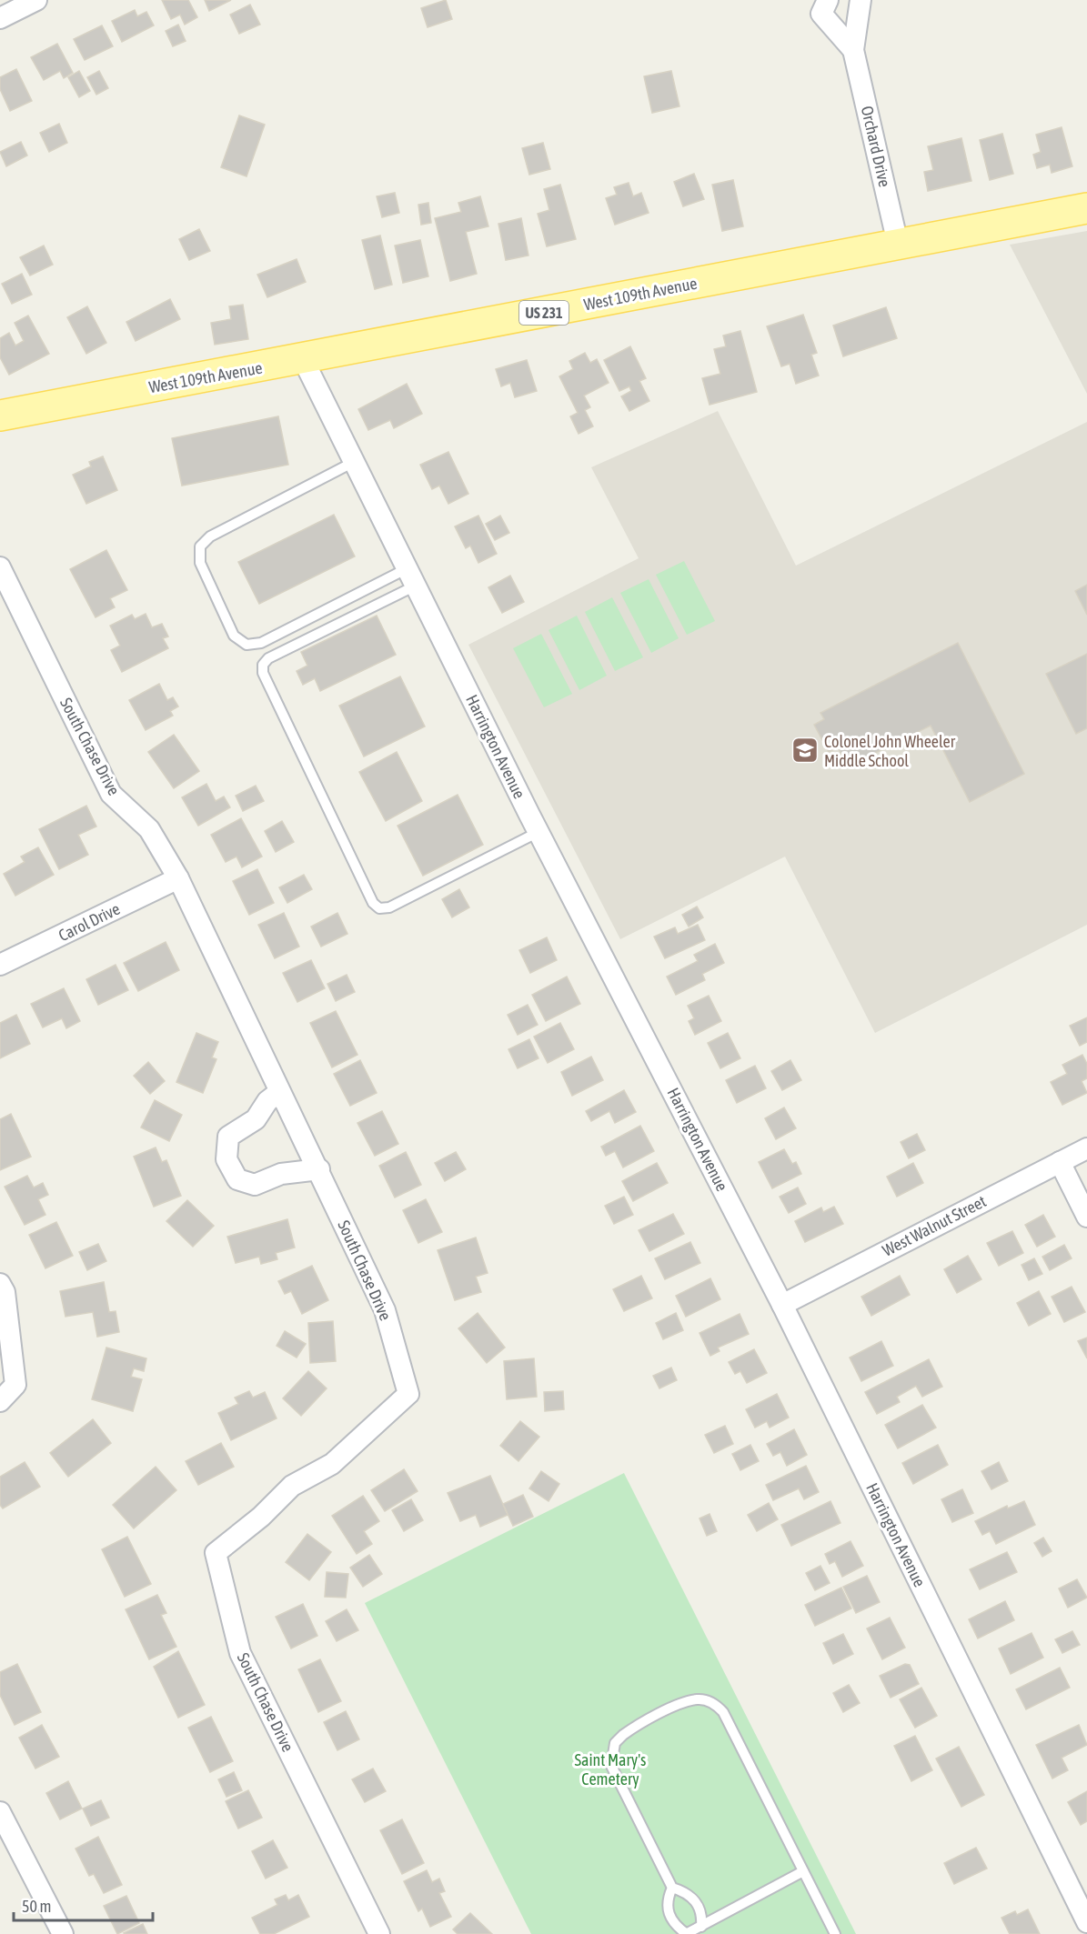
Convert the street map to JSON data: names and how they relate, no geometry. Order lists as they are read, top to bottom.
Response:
{
  "streets": {
    "main road": ["West 109th Avenue", "US 231"],
    "street": [
      "Orchard Drive",
      "South Chase Drive",
      "Harrington Avenue",
      "Carol Drive",
      "West Walnut Street"
    ]
  },
  "crossings": [
    ["Orchard Drive", "West 109th Avenue"],
    ["West 109th Avenue", "Harrington Avenue"],
    ["South Chase Drive", "Carol Drive"],
    ["Harrington Avenue", "West Walnut Street"]
  ],
  "parks": ["Saint Mary's Cemetery"],
  "places": {
    "school or university": ["Colonel John Wheeler Middle School"]
  },
  "scale_bar": "50 m"
}
